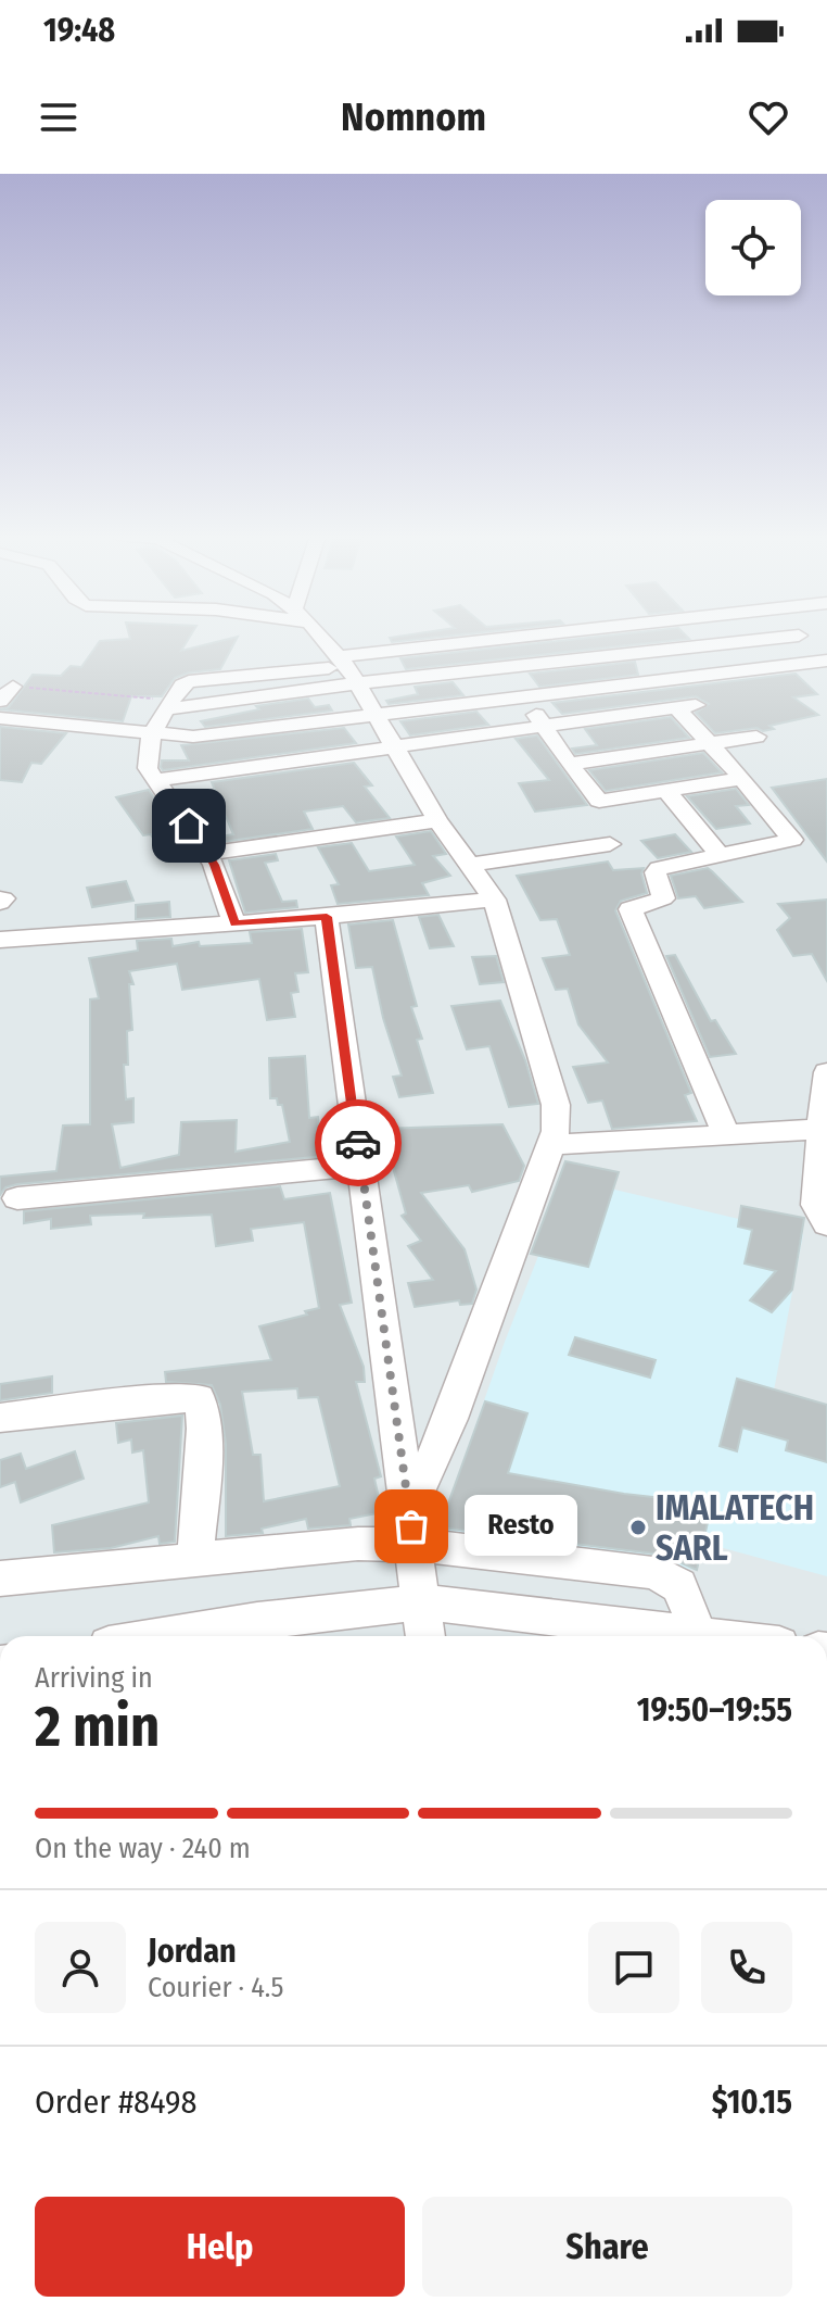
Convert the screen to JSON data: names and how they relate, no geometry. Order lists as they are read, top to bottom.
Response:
{
  "places": ["Resto", "IMALATECH SARL"],
  "page": {
    "status": "19:48",
    "header": "Nomnom",
    "bubble": "Resto",
    "heading": ["2 min", "Arriving in", "19:50–19:55"],
    "panel": [
      "Jordan",
      "Courier · 4.5",
      "Order #8498",
      "$10.15"
    ],
    "bar": "On the way · 240 m",
    "buttons": ["Help", "Share"]
  }
}
